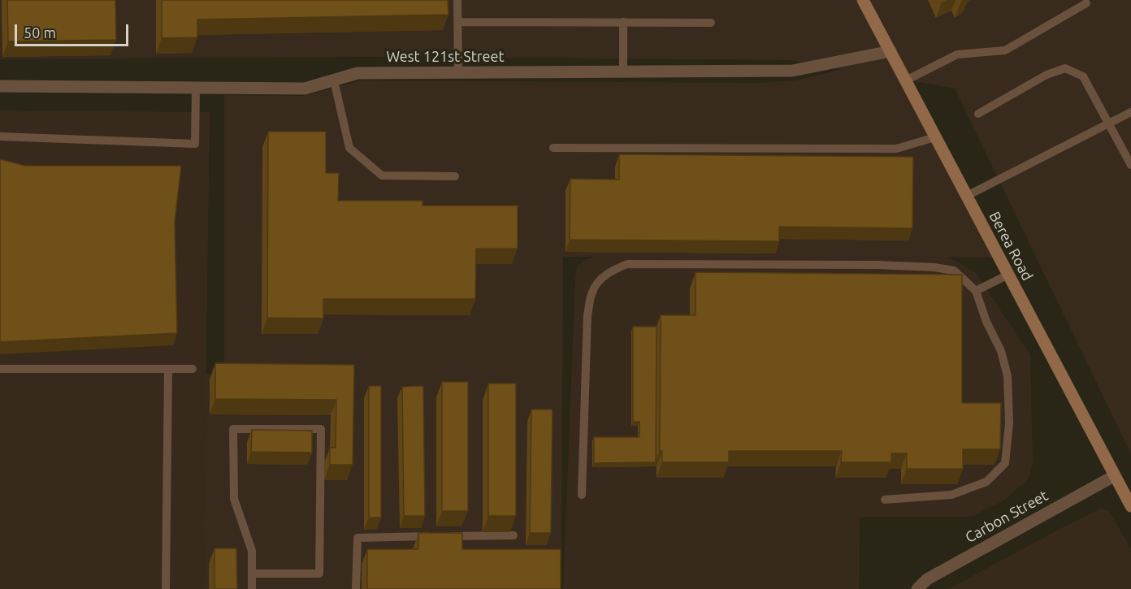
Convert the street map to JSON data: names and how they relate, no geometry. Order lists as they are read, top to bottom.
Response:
{
  "streets": {
    "main road": ["Berea Road"],
    "street": ["West 121st Street", "Carbon Street"]
  },
  "crossings": [
    ["West 121st Street", "Berea Road"],
    ["Berea Road", "Carbon Street"]
  ],
  "scale_bar": "50 m"
}
